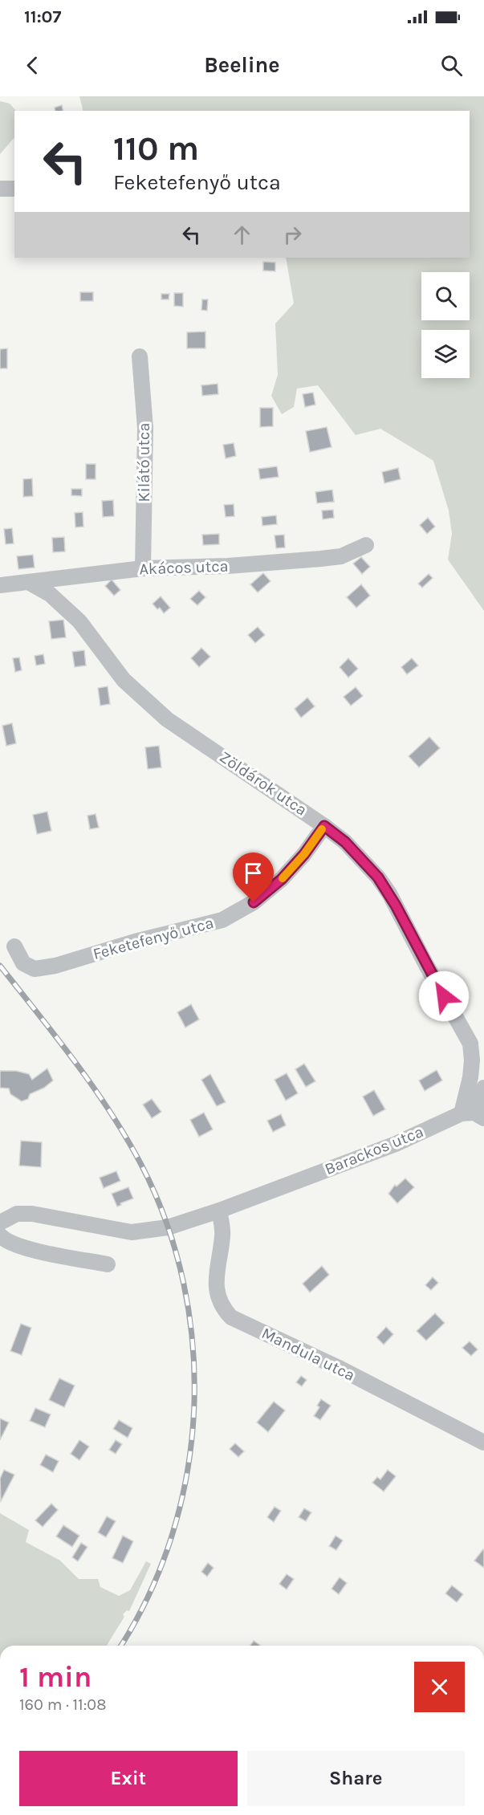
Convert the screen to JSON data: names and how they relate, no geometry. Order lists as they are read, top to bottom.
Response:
{
  "streets": {
    "street": [
      "Kilátó utca",
      "Akácos utca",
      "Zöldárok utca",
      "Feketefenyő utca",
      "Barackos utca",
      "Mandula utca"
    ]
  },
  "crossings": [
    ["Kilátó utca", "Akácos utca"],
    ["Akácos utca", "Zöldárok utca"],
    ["Zöldárok utca", "Feketefenyő utca"],
    ["Zöldárok utca", "Barackos utca"],
    ["Barackos utca", "Mandula utca"]
  ],
  "page": {
    "status": "11:07",
    "header": "Beeline",
    "turn": ["110 m", "Feketefenyő utca"],
    "heading": ["1 min", "160 m · 11:08"],
    "buttons": ["Exit", "Share"]
  }
}
